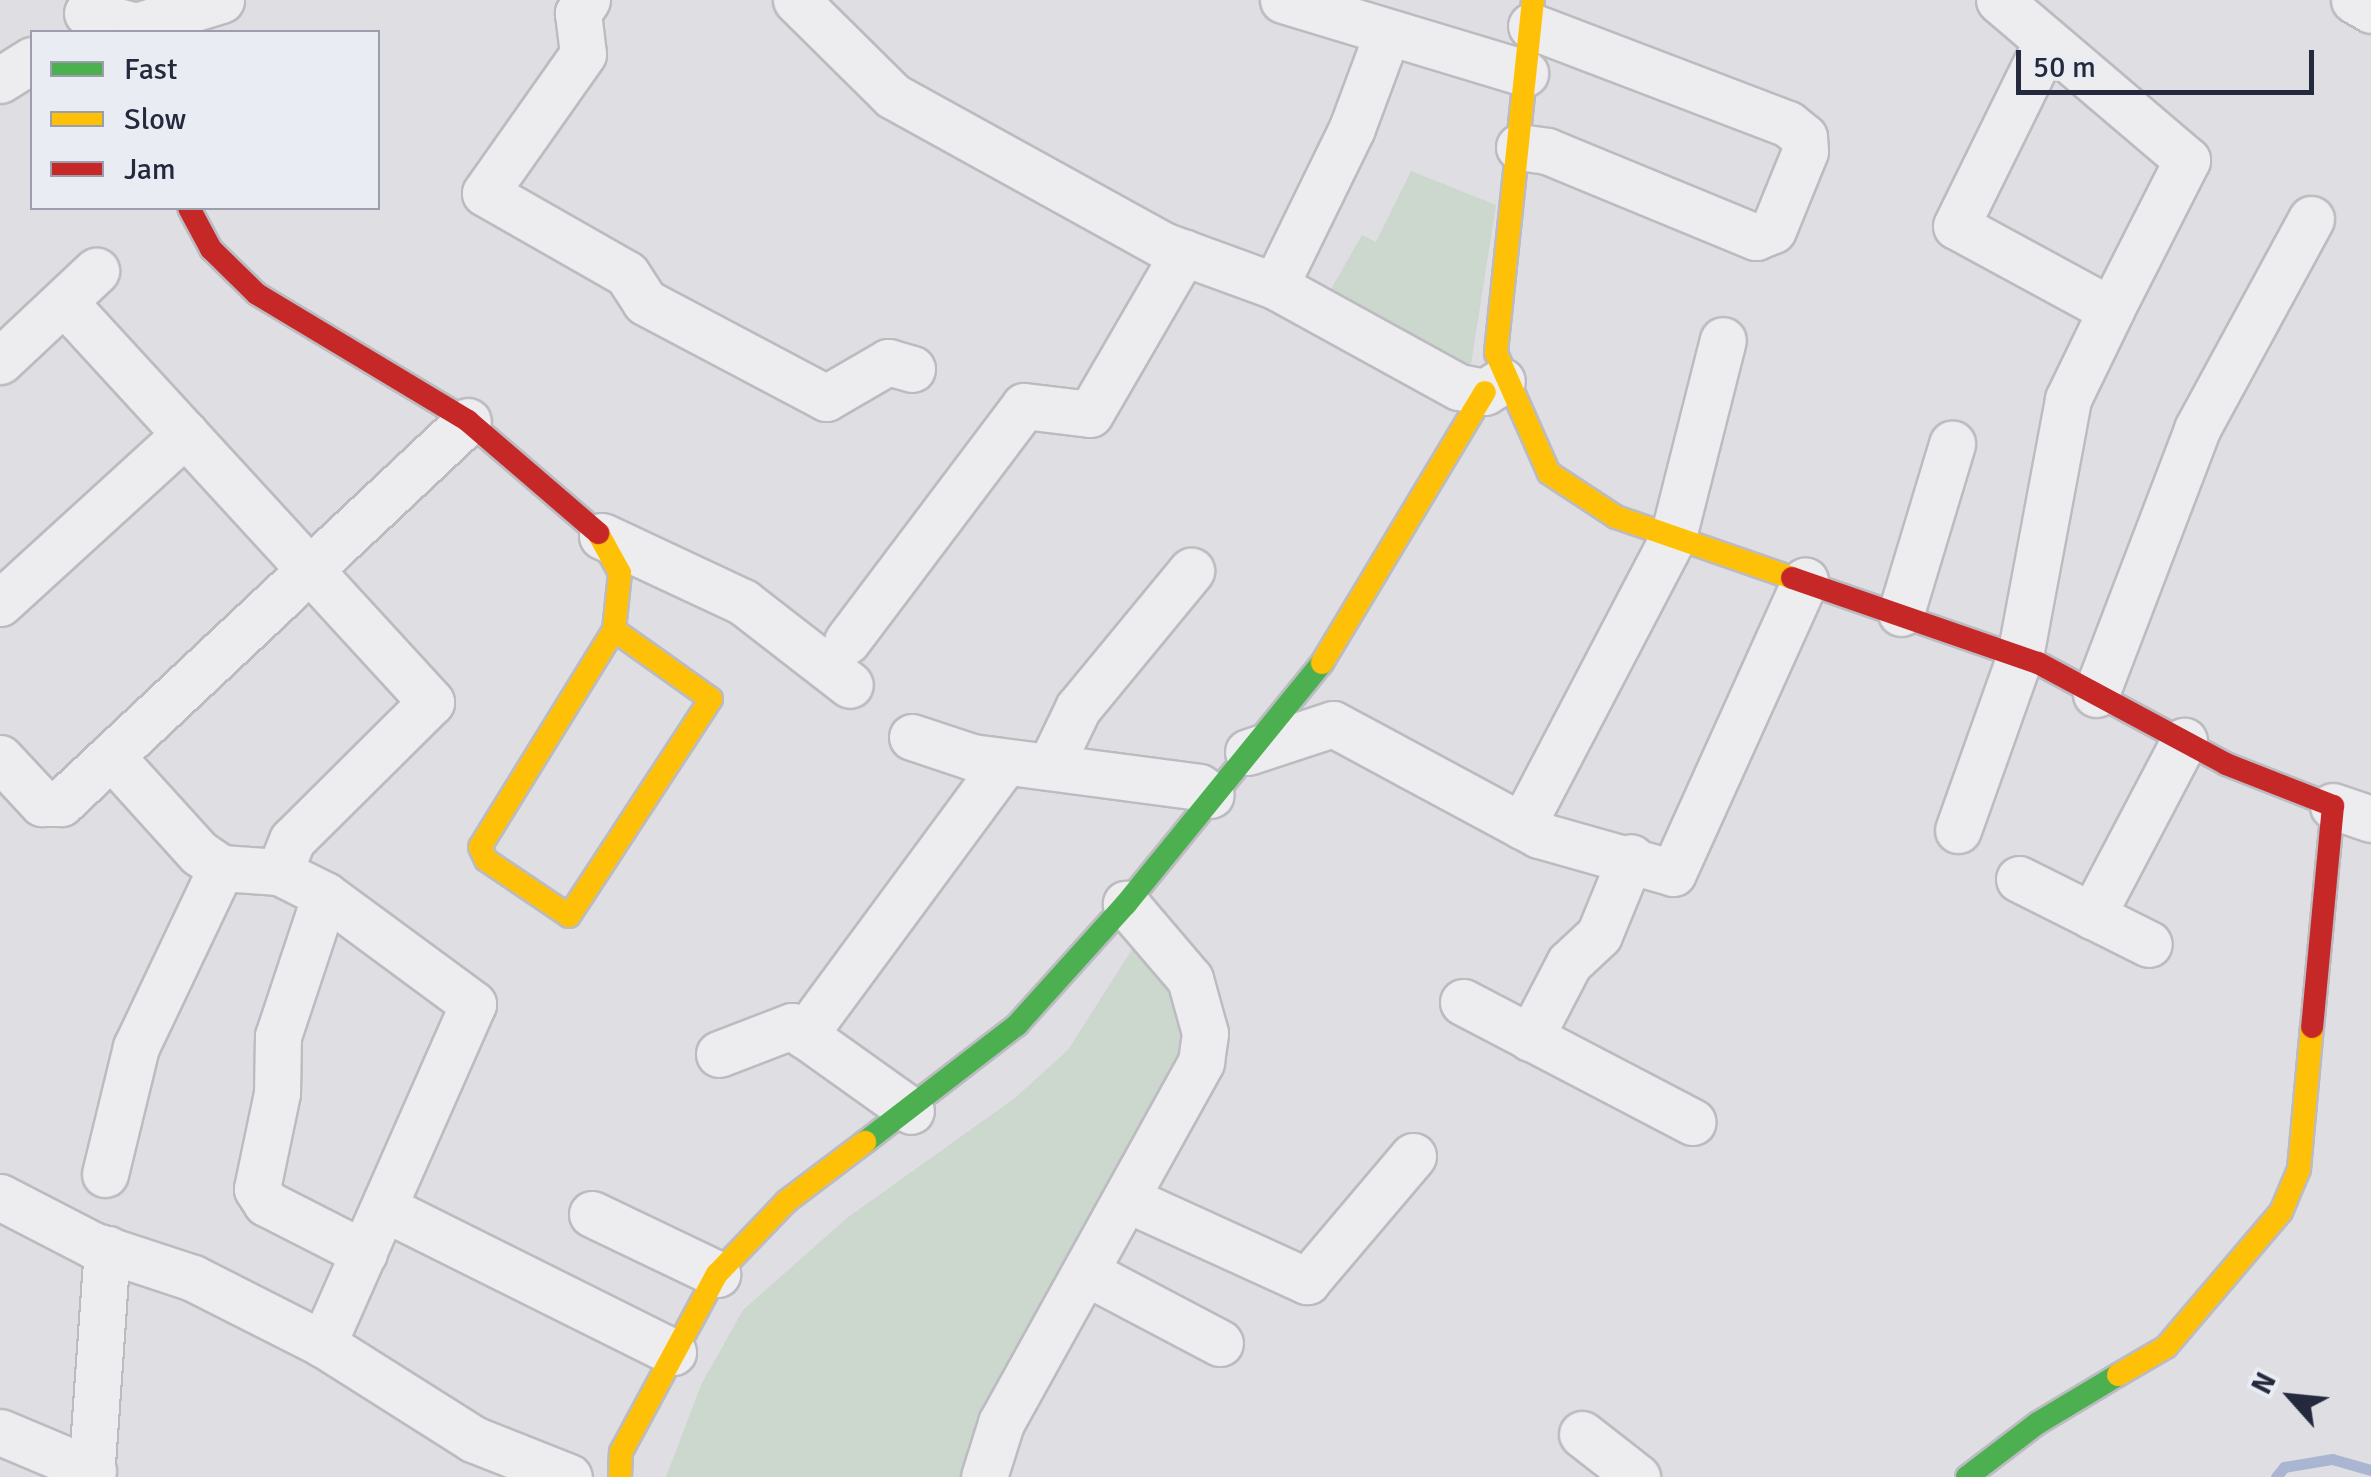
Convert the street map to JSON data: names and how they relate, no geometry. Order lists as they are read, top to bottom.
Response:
{
  "legend": ["Fast", "Slow", "Jam"],
  "scale_bar": "50 m",
  "north": "top left"
}
